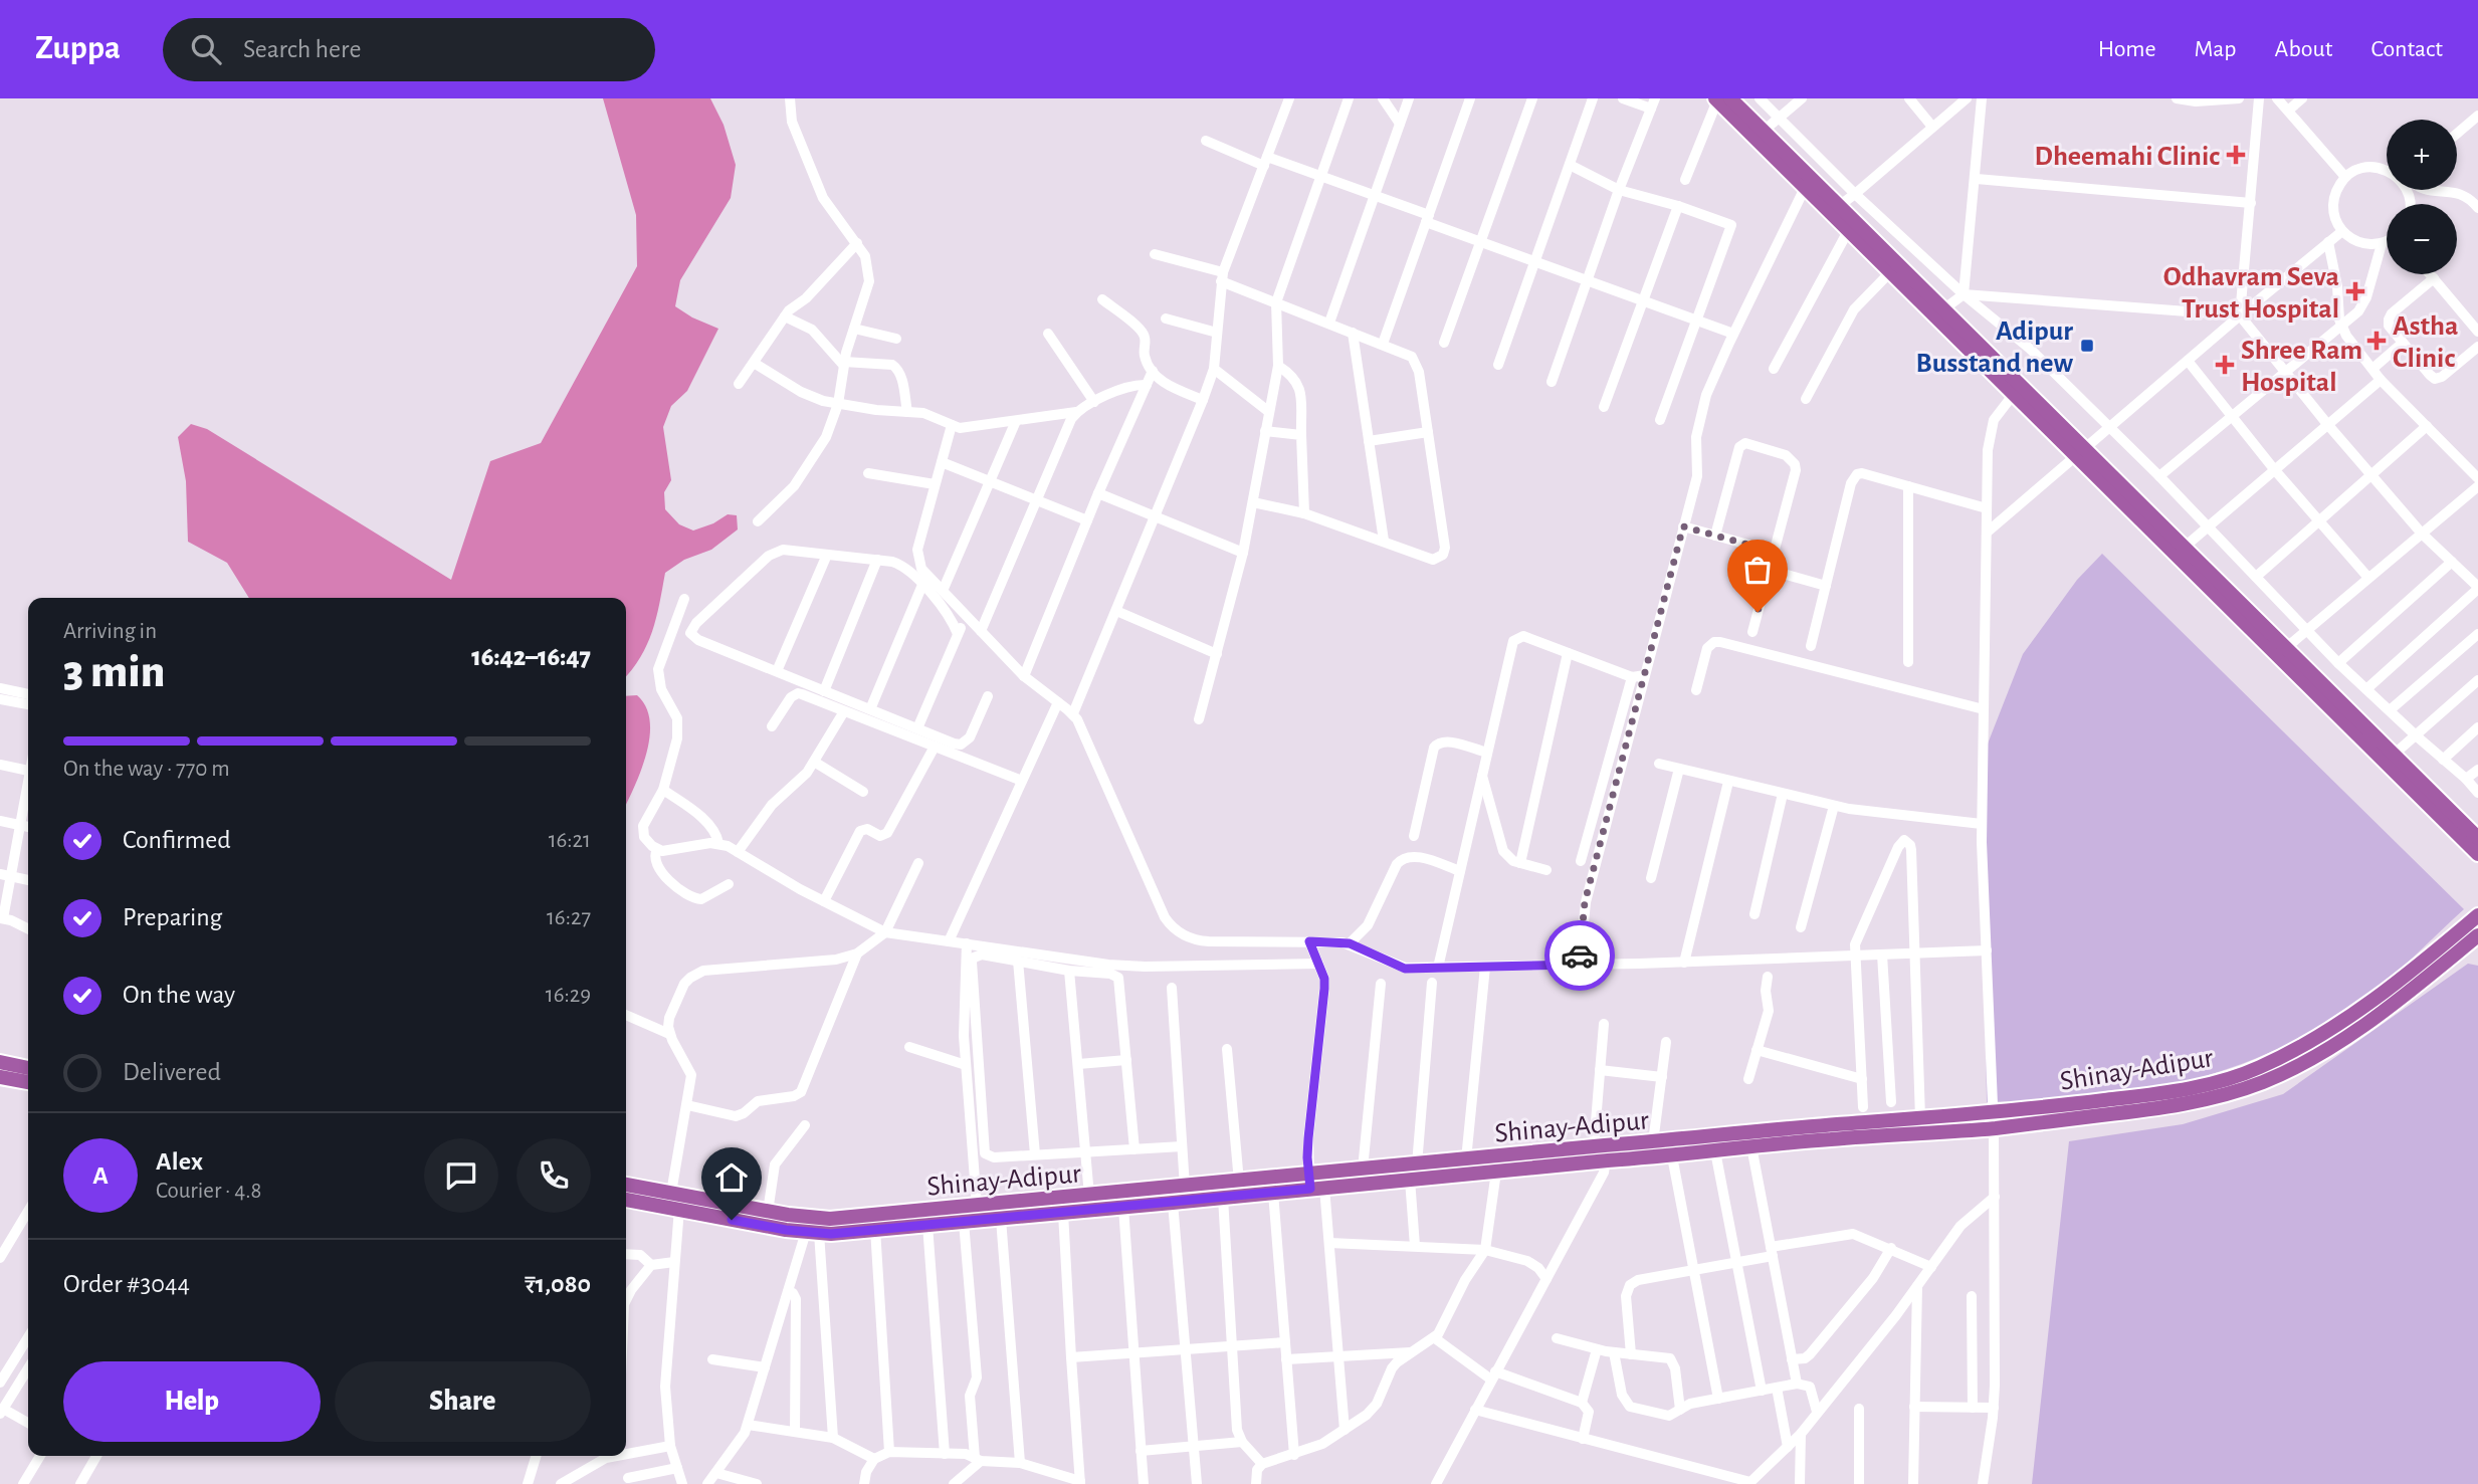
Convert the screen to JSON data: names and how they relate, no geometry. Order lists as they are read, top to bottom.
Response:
{
  "streets": {
    "main road": ["Shinay-Adipur"]
  },
  "places": {
    "health": [
      "Dheemahi Clinic",
      "Odhavram Seva Trust Hospital",
      "Astha Clinic",
      "Shree Ram Hospital"
    ],
    "transit": ["Adipur Busstand new"]
  },
  "page": {
    "header": "Zuppa",
    "search": "Search here",
    "nav": [
      "Home",
      "Map",
      "About",
      "Contact"
    ],
    "map_buttons": ["+", "−"],
    "heading": ["3 min", "Arriving in", "16:42–16:47"],
    "panel": [
      "Alex",
      "Courier · 4.8",
      "Order #3044",
      "₹1,080"
    ],
    "bar": "On the way · 770 m",
    "list": [
      ["Confirmed", "16:21"],
      ["Preparing", "16:27"],
      ["On the way", "16:29"],
      "Delivered"
    ],
    "round": "A",
    "buttons": ["Help", "Share"]
  }
}
